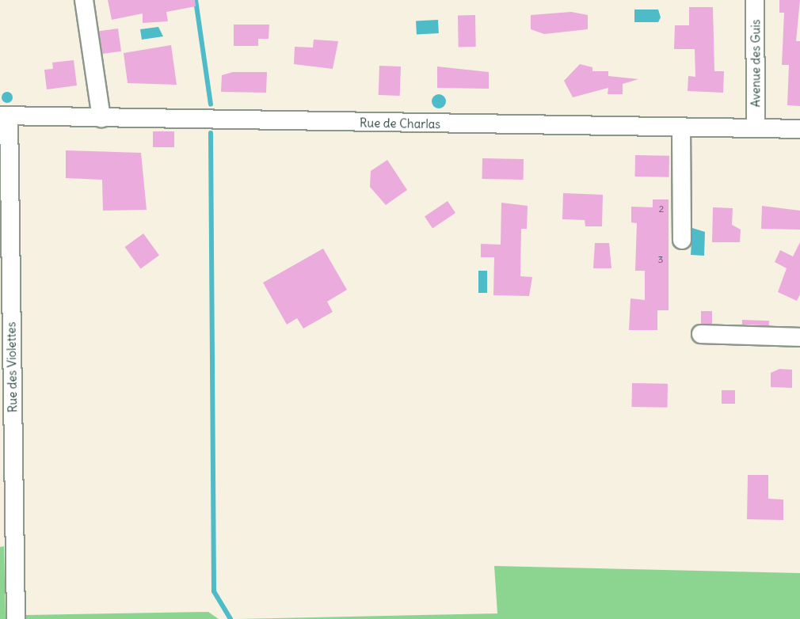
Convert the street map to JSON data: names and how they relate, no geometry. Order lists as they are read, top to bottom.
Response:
{
  "streets": {
    "street": ["Avenue des Guis", "Rue de Charlas", "Rue des Violettes"]
  },
  "crossings": [
    ["Avenue des Guis", "Rue de Charlas"],
    ["Rue de Charlas", "Rue des Violettes"]
  ],
  "house_numbers": ["2", "3"]
}
